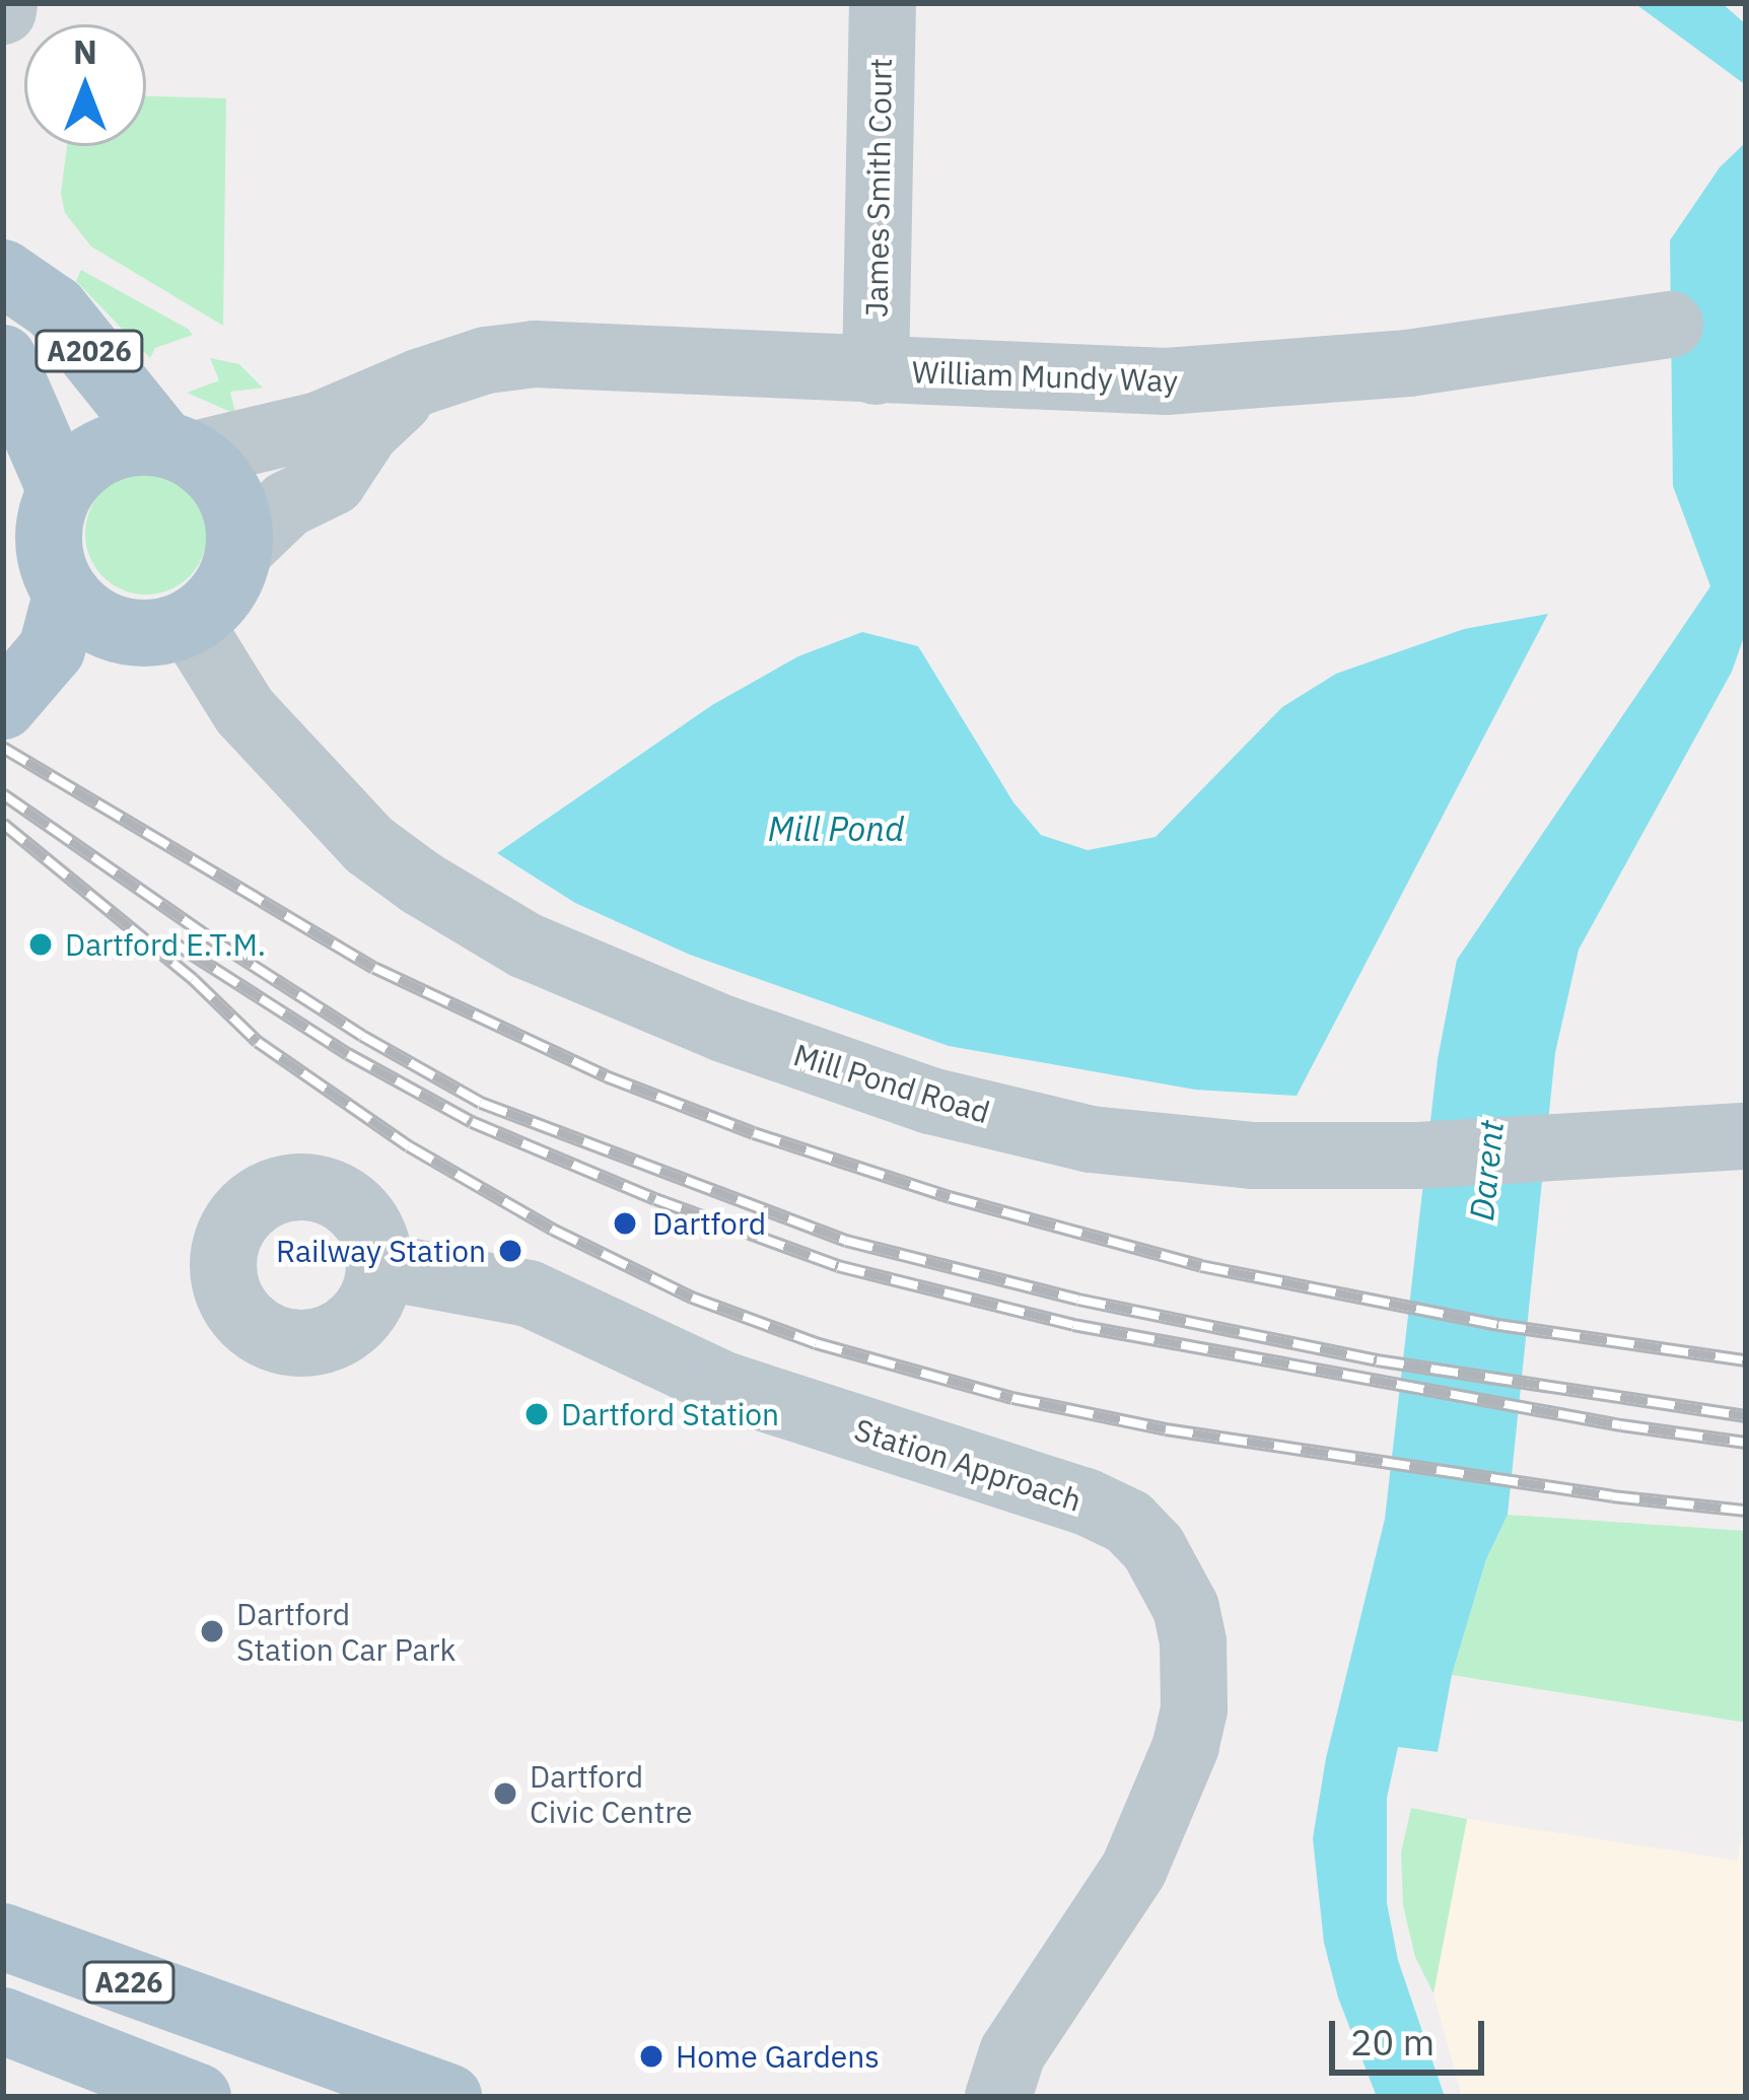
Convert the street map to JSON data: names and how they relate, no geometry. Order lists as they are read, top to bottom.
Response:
{
  "streets": {
    "main road": ["A2026", "A226"],
    "street": [
      "James Smith Court",
      "William Mundy Way",
      "Mill Pond Road",
      "Station Approach"
    ]
  },
  "crossings": [
    ["James Smith Court", "William Mundy Way"],
    ["A2026", "William Mundy Way"],
    ["A2026", "Mill Pond Road"],
    ["William Mundy Way", "Mill Pond Road"]
  ],
  "water": ["Mill Pond", "Darent"],
  "places": [
    "Dartford E.T.M.",
    "Dartford",
    "Railway Station",
    "Dartford Station",
    "Dartford Station Car Park",
    "Dartford Civic Centre",
    "Home Gardens"
  ],
  "scale_bar": "20 m",
  "north": "top"
}
